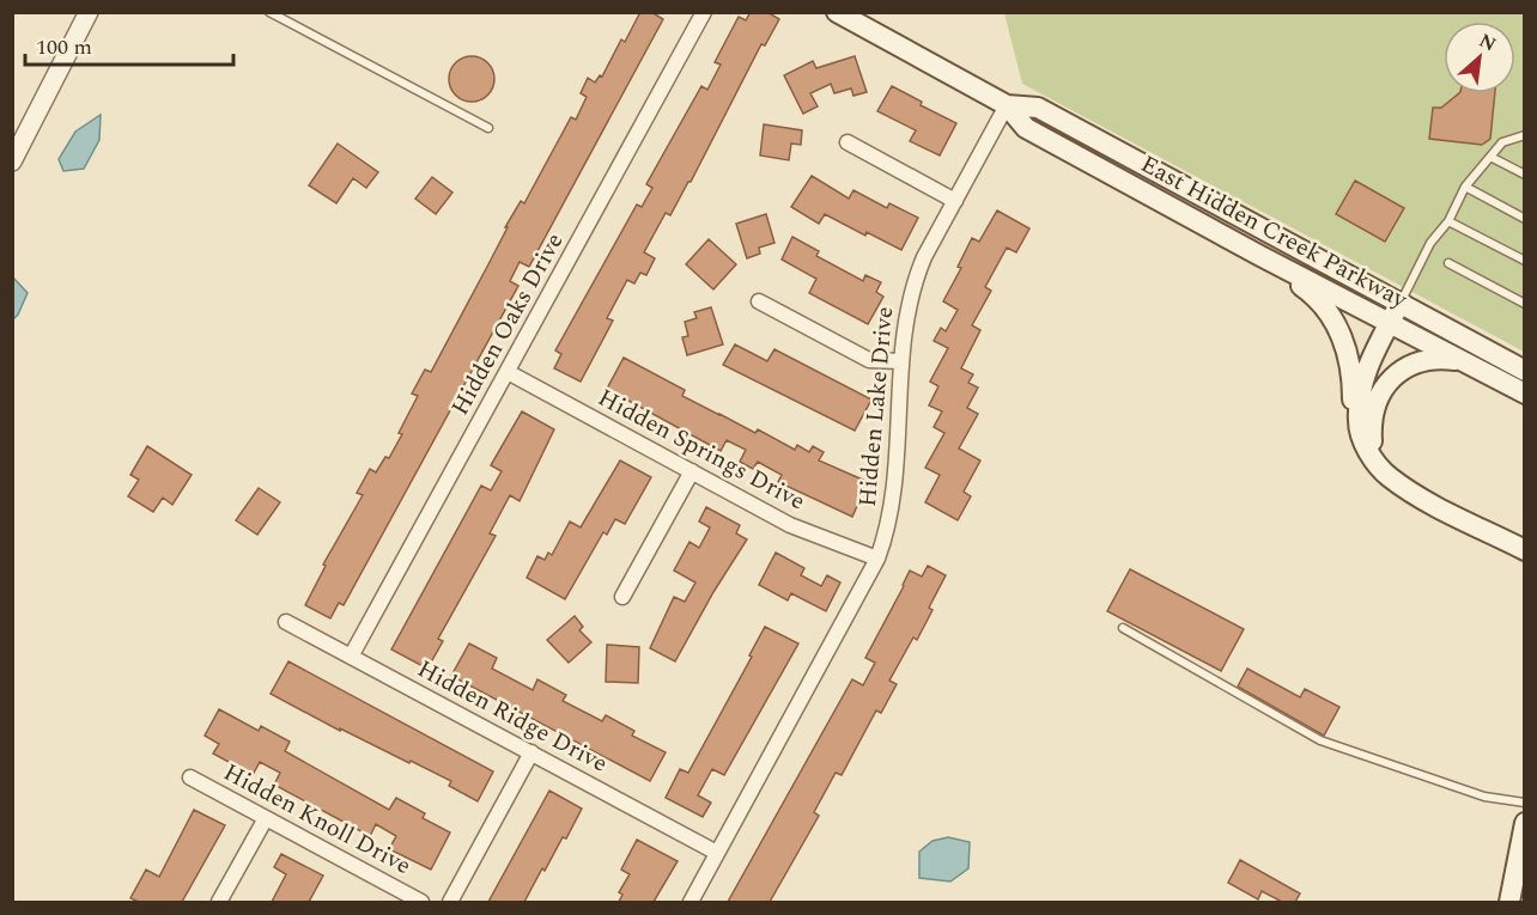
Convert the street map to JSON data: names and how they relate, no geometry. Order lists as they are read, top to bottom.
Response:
{
  "streets": {
    "main road": ["East Hidden Creek Parkway"],
    "street": [
      "Hidden Oaks Drive",
      "Hidden Lake Drive",
      "Hidden Springs Drive",
      "Hidden Ridge Drive",
      "Hidden Knoll Drive"
    ]
  },
  "crossings": [
    ["East Hidden Creek Parkway", "Hidden Lake Drive"],
    ["Hidden Oaks Drive", "Hidden Springs Drive"],
    ["Hidden Oaks Drive", "Hidden Ridge Drive"],
    ["Hidden Lake Drive", "Hidden Springs Drive"],
    ["Hidden Lake Drive", "Hidden Ridge Drive"]
  ],
  "scale_bar": "100 m",
  "north": "top right"
}
